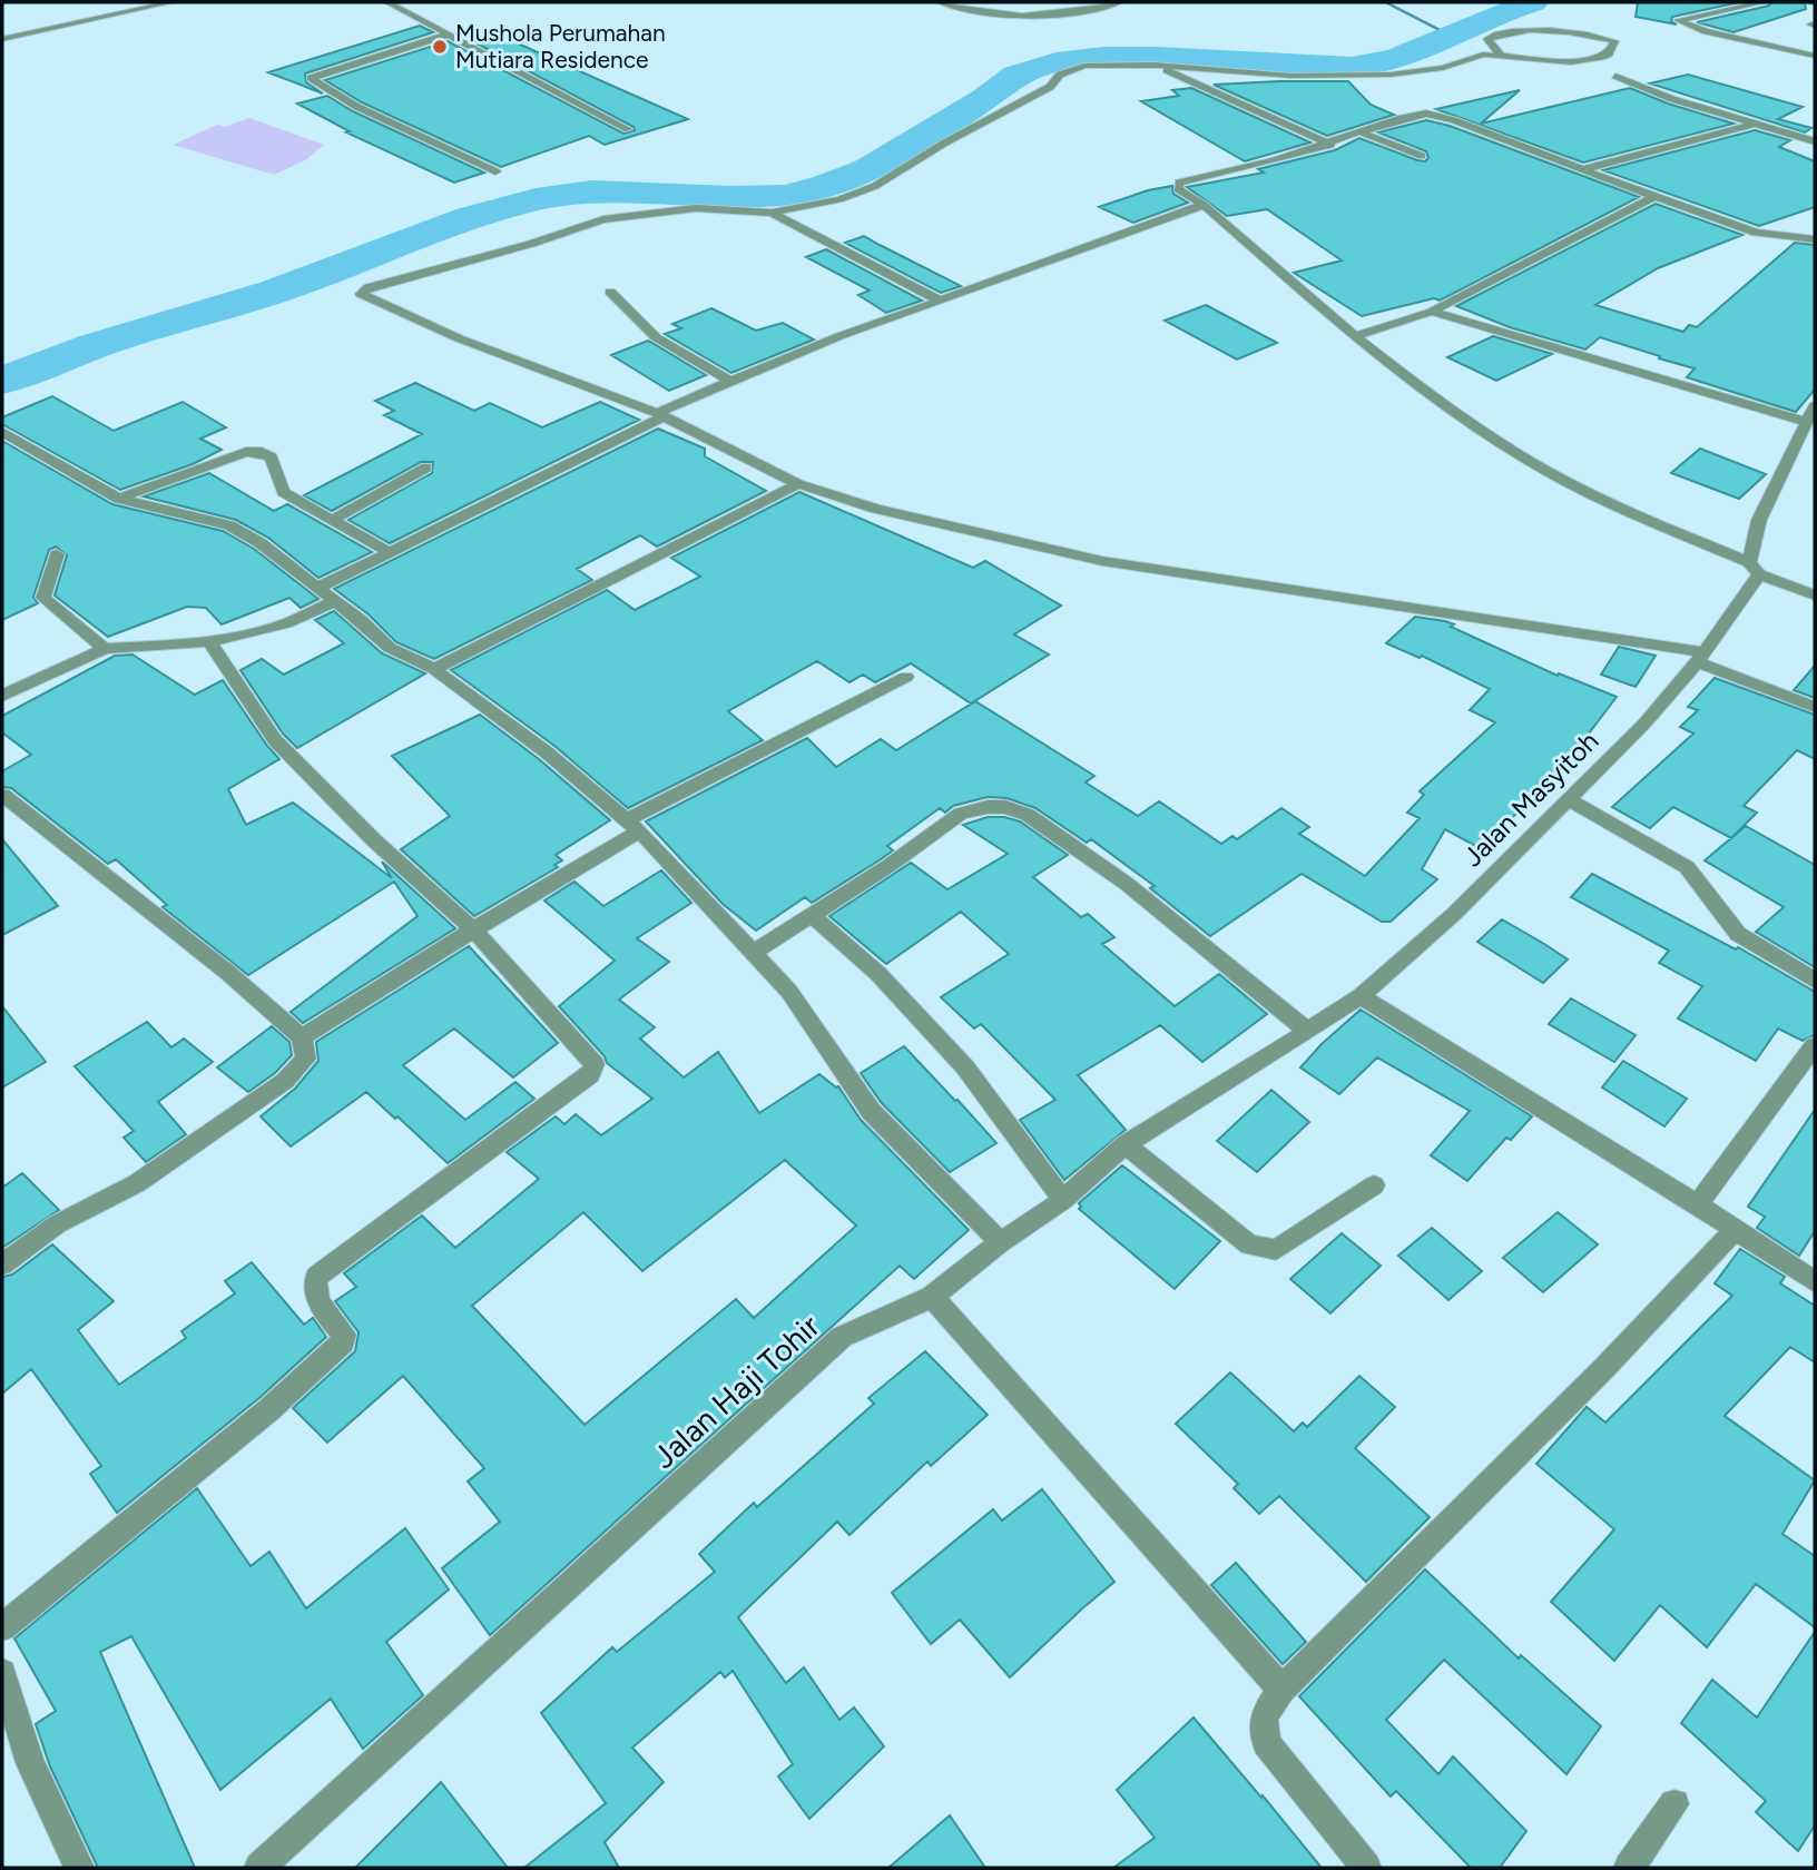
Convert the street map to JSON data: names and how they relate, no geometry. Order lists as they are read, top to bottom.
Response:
{
  "streets": {
    "street": ["Jalan Masyitoh", "Jalan Haji Tohir"]
  },
  "crossings": [
    ["Jalan Masyitoh", "Jalan Haji Tohir"]
  ],
  "places": ["Mushola Perumahan Mutiara Residence"]
}
